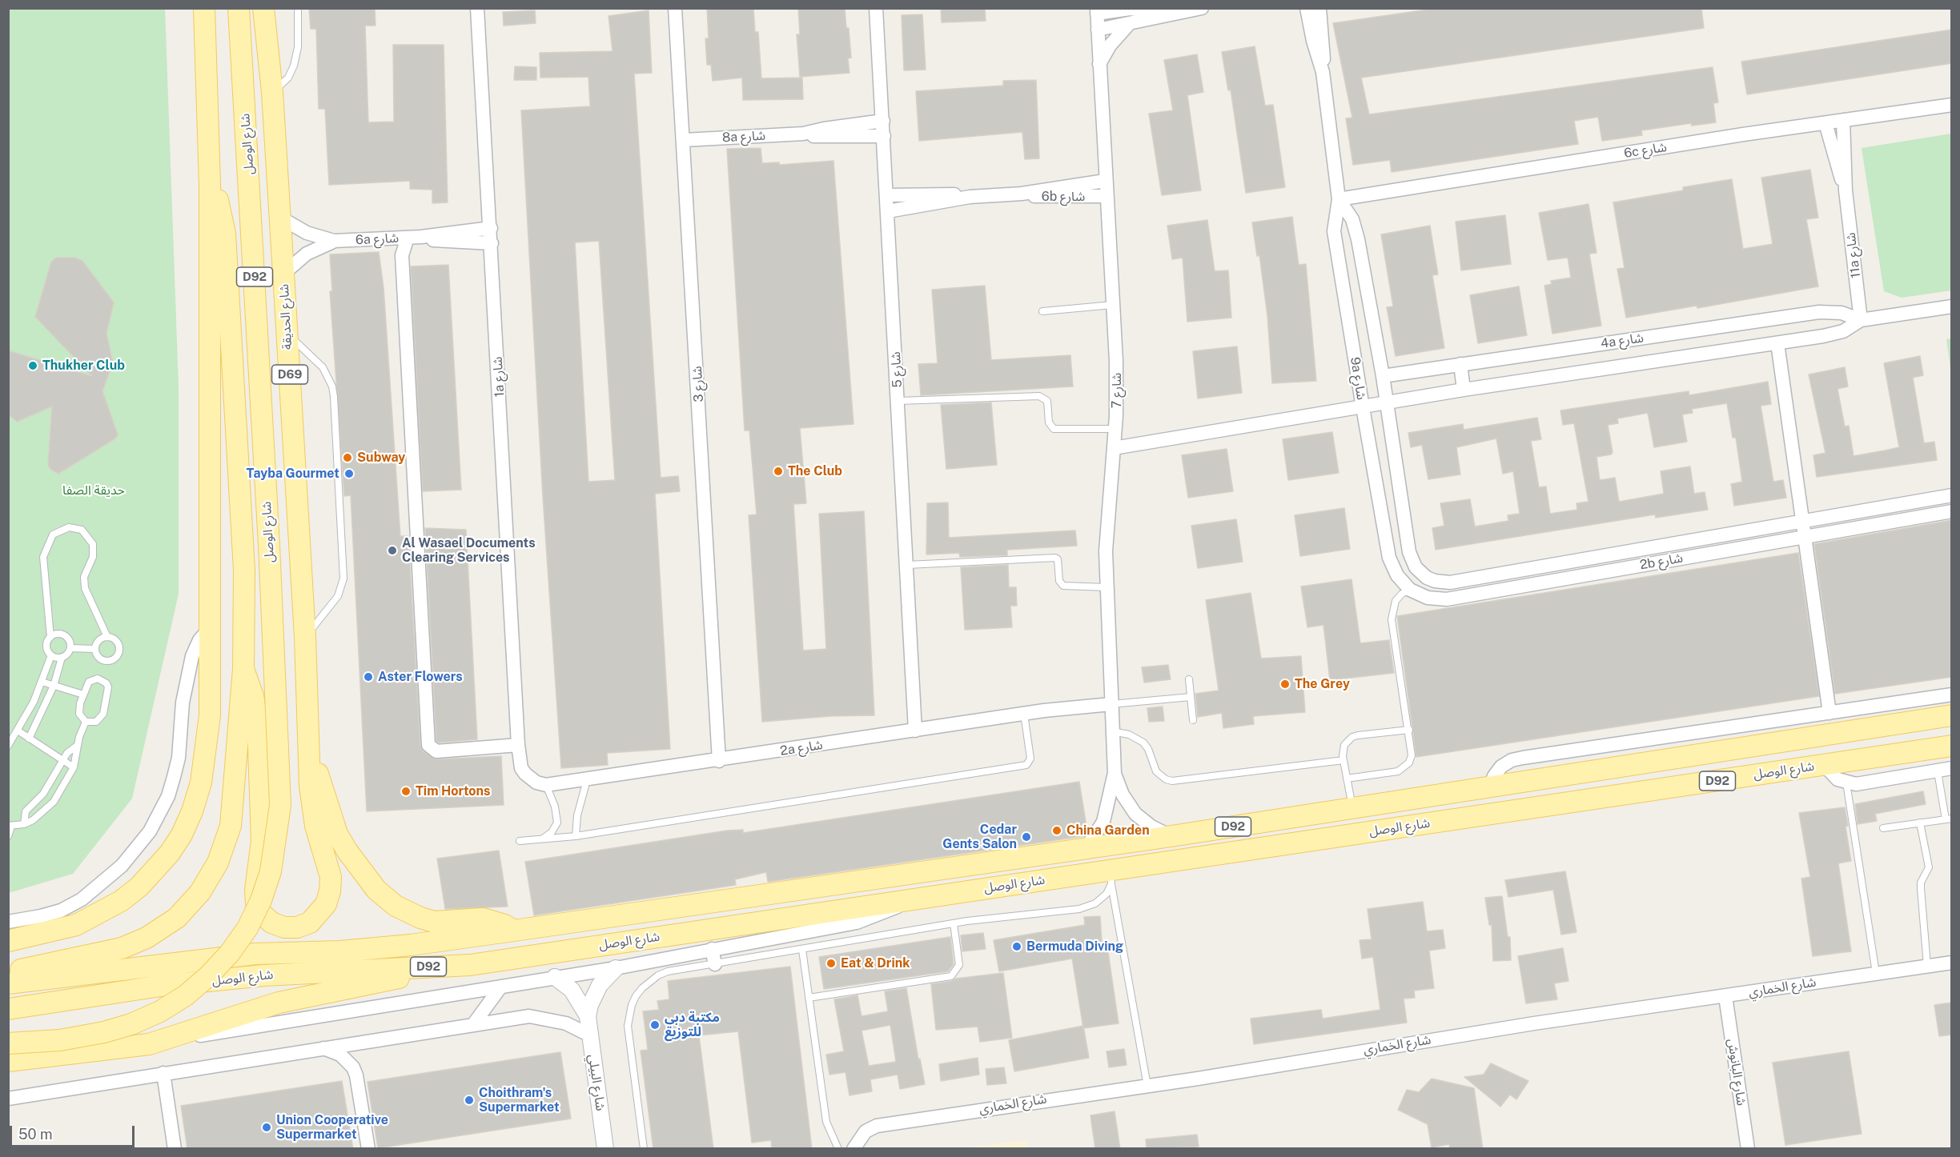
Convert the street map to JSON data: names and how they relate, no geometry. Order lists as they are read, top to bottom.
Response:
{
  "streets": {
    "main road": [
      "شارع الوصل",
      "D92",
      "شارع الحديقة",
      "D69"
    ],
    "street": [
      "8a شارع",
      "6c شارع",
      "6b شارع",
      "6a شارع",
      "11a شارع",
      "4a شارع",
      "شارع 5",
      "1a شارع",
      "9a شارع",
      "شارع 3",
      "شارع 7",
      "2b شارع",
      "2a شارع",
      "شارع الخماري",
      "شارع البانوش",
      "شارع البيلي"
    ]
  },
  "crossings": [
    ["8a شارع", "شارع 5"],
    ["8a شارع", "شارع 3"],
    ["شارع الوصل", "شارع 7"],
    ["6c شارع", "11a شارع"],
    ["6c شارع", "9a شارع"],
    ["6b شارع", "شارع 5"],
    ["6b شارع", "شارع 7"],
    ["6a شارع", "شارع الحديقة"],
    ["6a شارع", "1a شارع"],
    ["11a شارع", "4a شارع"],
    ["4a شارع", "9a شارع"],
    ["4a شارع", "شارع 7"],
    ["شارع 5", "2a شارع"],
    ["9a شارع", "2b شارع"],
    ["شارع 3", "2a شارع"],
    ["شارع 7", "2a شارع"],
    ["شارع الخماري", "شارع البانوش"]
  ],
  "parks": ["حديقة الصفا"],
  "places": [
    "Thukher Club",
    "Subway",
    "The Club",
    "Tayba Gourmet",
    "Al Wasael Documents Clearing Services",
    "Aster Flowers",
    "The Grey",
    "Tim Hortons",
    "China Garden",
    "Cedar Gents Salon",
    "Bermuda Diving",
    "Eat & Drink",
    "مكتبة دبي للتوزيع",
    "Choithram's Supermarket",
    "Union Cooperative Supermarket"
  ],
  "scale_bar": "50 m"
}
